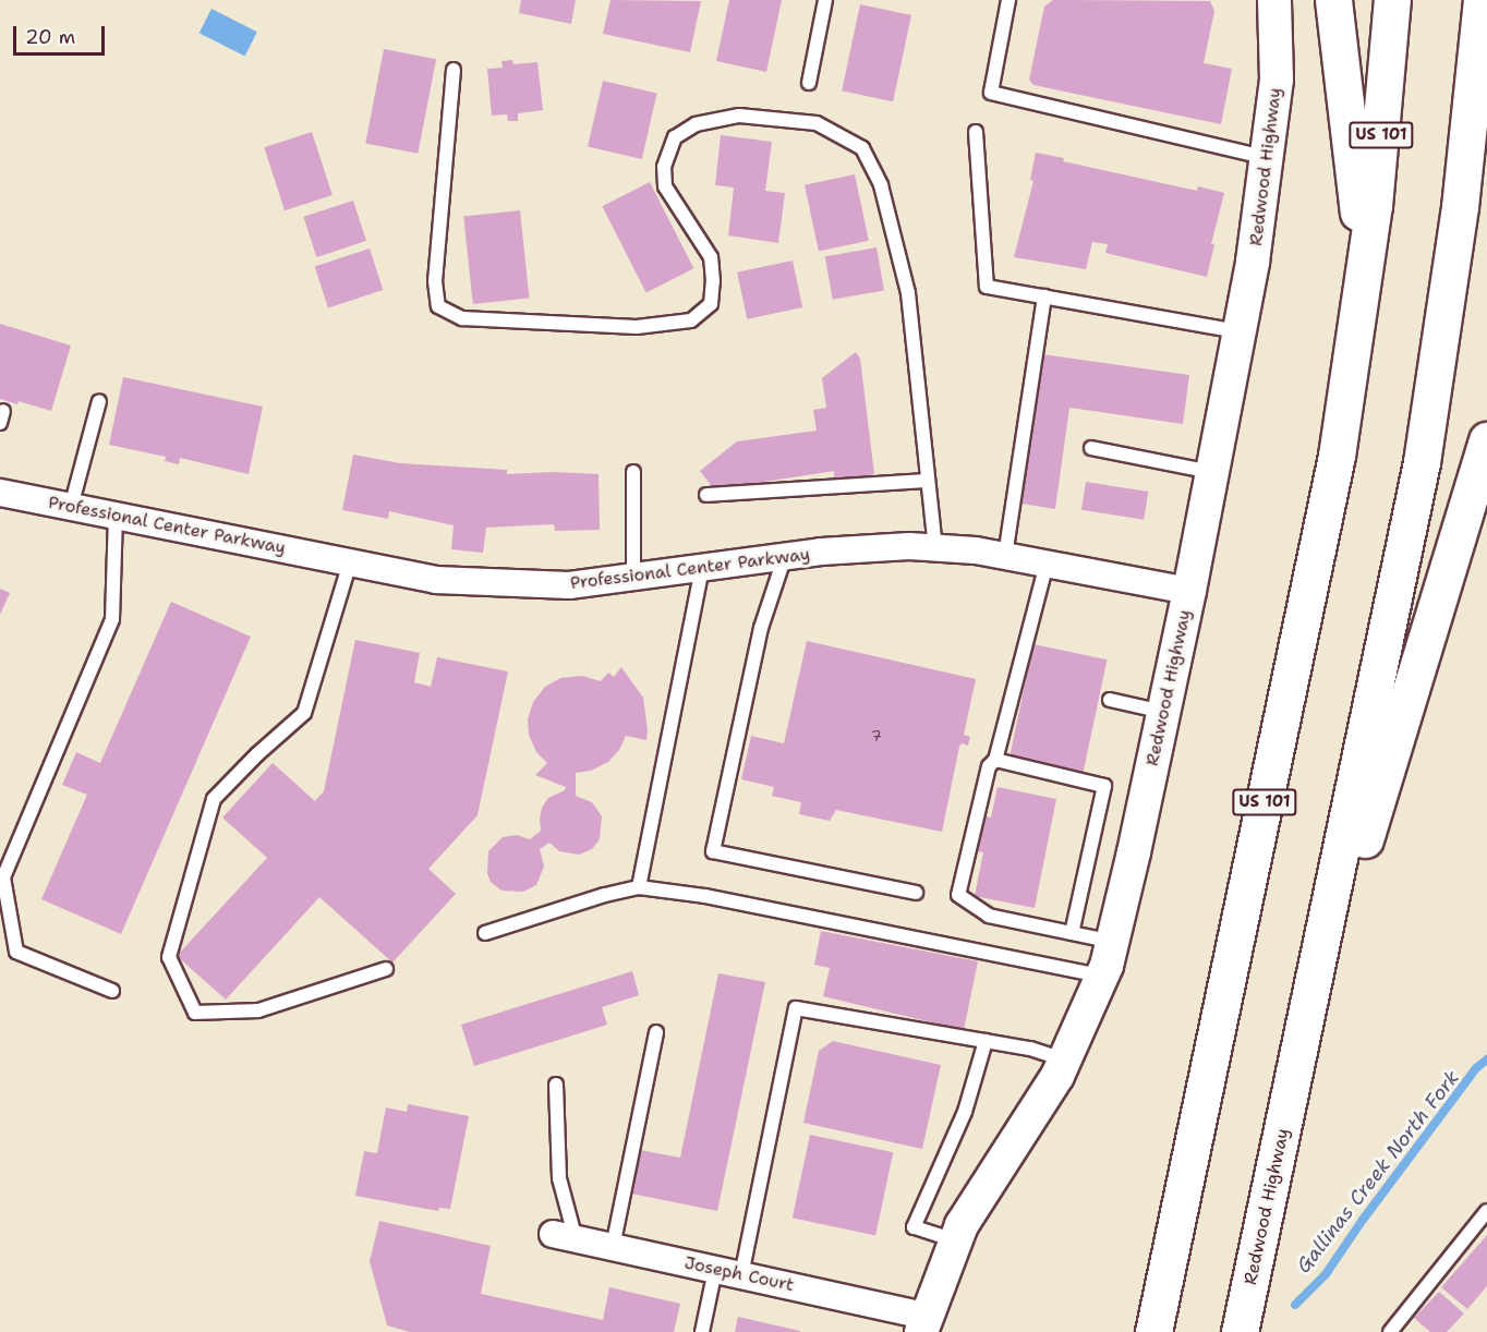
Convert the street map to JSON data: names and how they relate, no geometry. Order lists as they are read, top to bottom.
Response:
{
  "streets": {
    "highway": ["US 101", "Redwood Highway"],
    "street": ["Professional Center Parkway", "Joseph Court"]
  },
  "crossings": [
    ["Redwood Highway", "Professional Center Parkway"],
    ["Redwood Highway", "Joseph Court"]
  ],
  "water": ["Gallinas Creek North Fork"],
  "house_numbers": ["7"],
  "scale_bar": "20 m"
}
